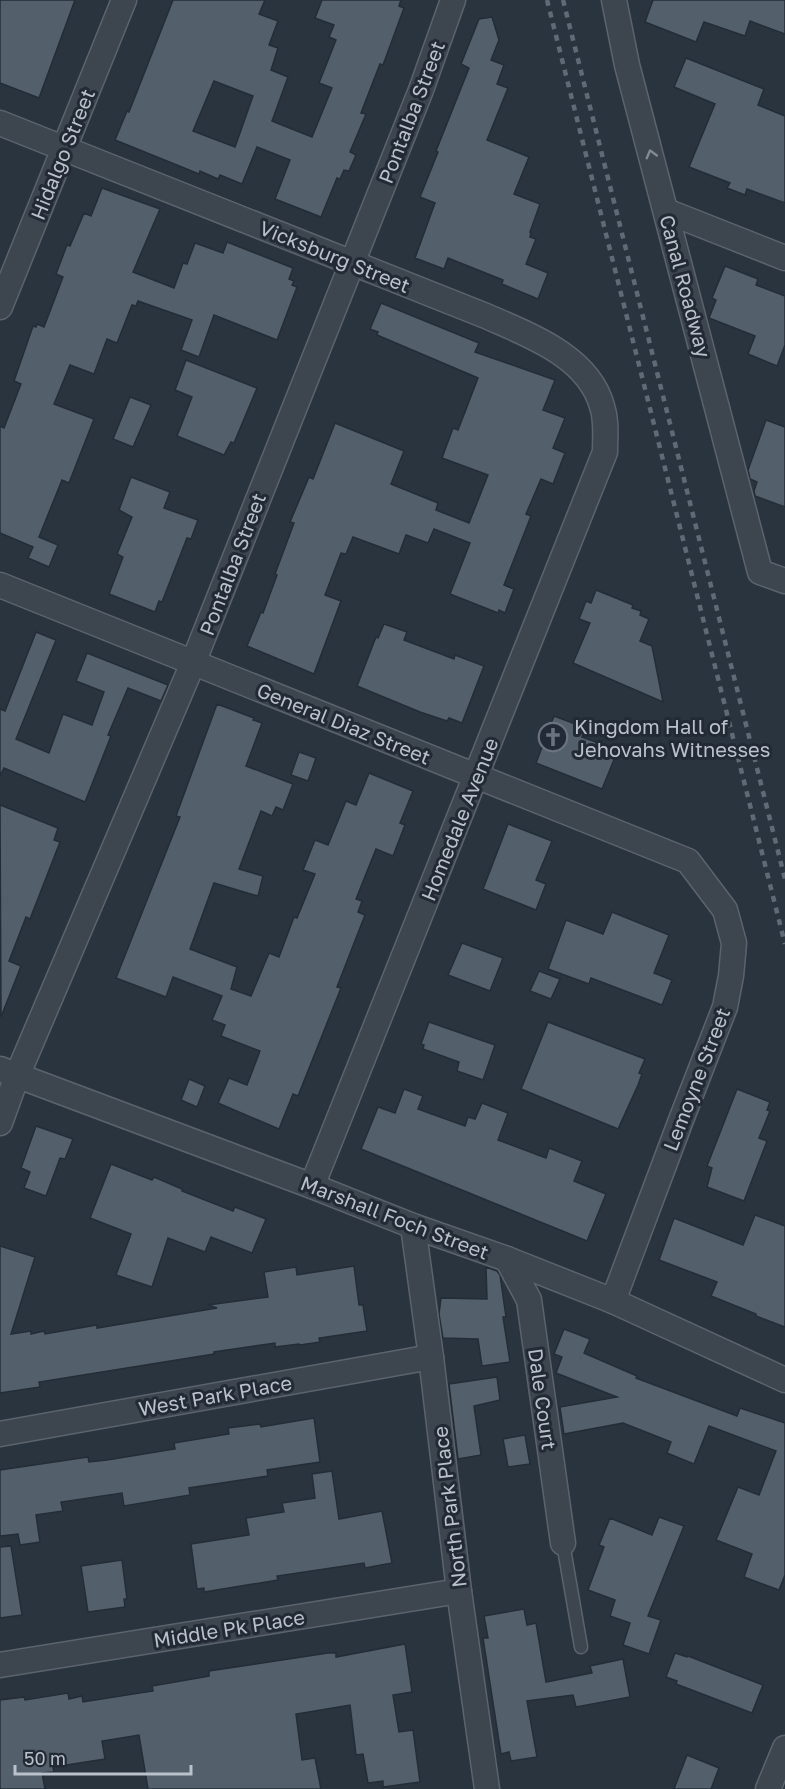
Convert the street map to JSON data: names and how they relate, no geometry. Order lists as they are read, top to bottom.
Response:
{
  "streets": {
    "street": [
      "Pontalba Street",
      "Hidalgo Street",
      "Vicksburg Street",
      "Canal Roadway",
      "General Diaz Street",
      "Homedale Avenue",
      "Lemoyne Street",
      "Marshall Foch Street",
      "West Park Place",
      "Dale Court",
      "North Park Place",
      "Middle Pk Place"
    ]
  },
  "crossings": [
    ["Pontalba Street", "Vicksburg Street"],
    ["Pontalba Street", "General Diaz Street"],
    ["Pontalba Street", "Marshall Foch Street"],
    ["Hidalgo Street", "Vicksburg Street"],
    ["Vicksburg Street", "Homedale Avenue"],
    ["General Diaz Street", "Homedale Avenue"],
    ["General Diaz Street", "Lemoyne Street"],
    ["Homedale Avenue", "Marshall Foch Street"],
    ["Lemoyne Street", "Marshall Foch Street"],
    ["Marshall Foch Street", "Dale Court"],
    ["Marshall Foch Street", "North Park Place"],
    ["West Park Place", "North Park Place"],
    ["North Park Place", "Middle Pk Place"]
  ],
  "one_way": ["Canal Roadway"],
  "places": {
    "church": ["Kingdom Hall of Jehovahs Witnesses"]
  },
  "scale_bar": "50 m"
}
